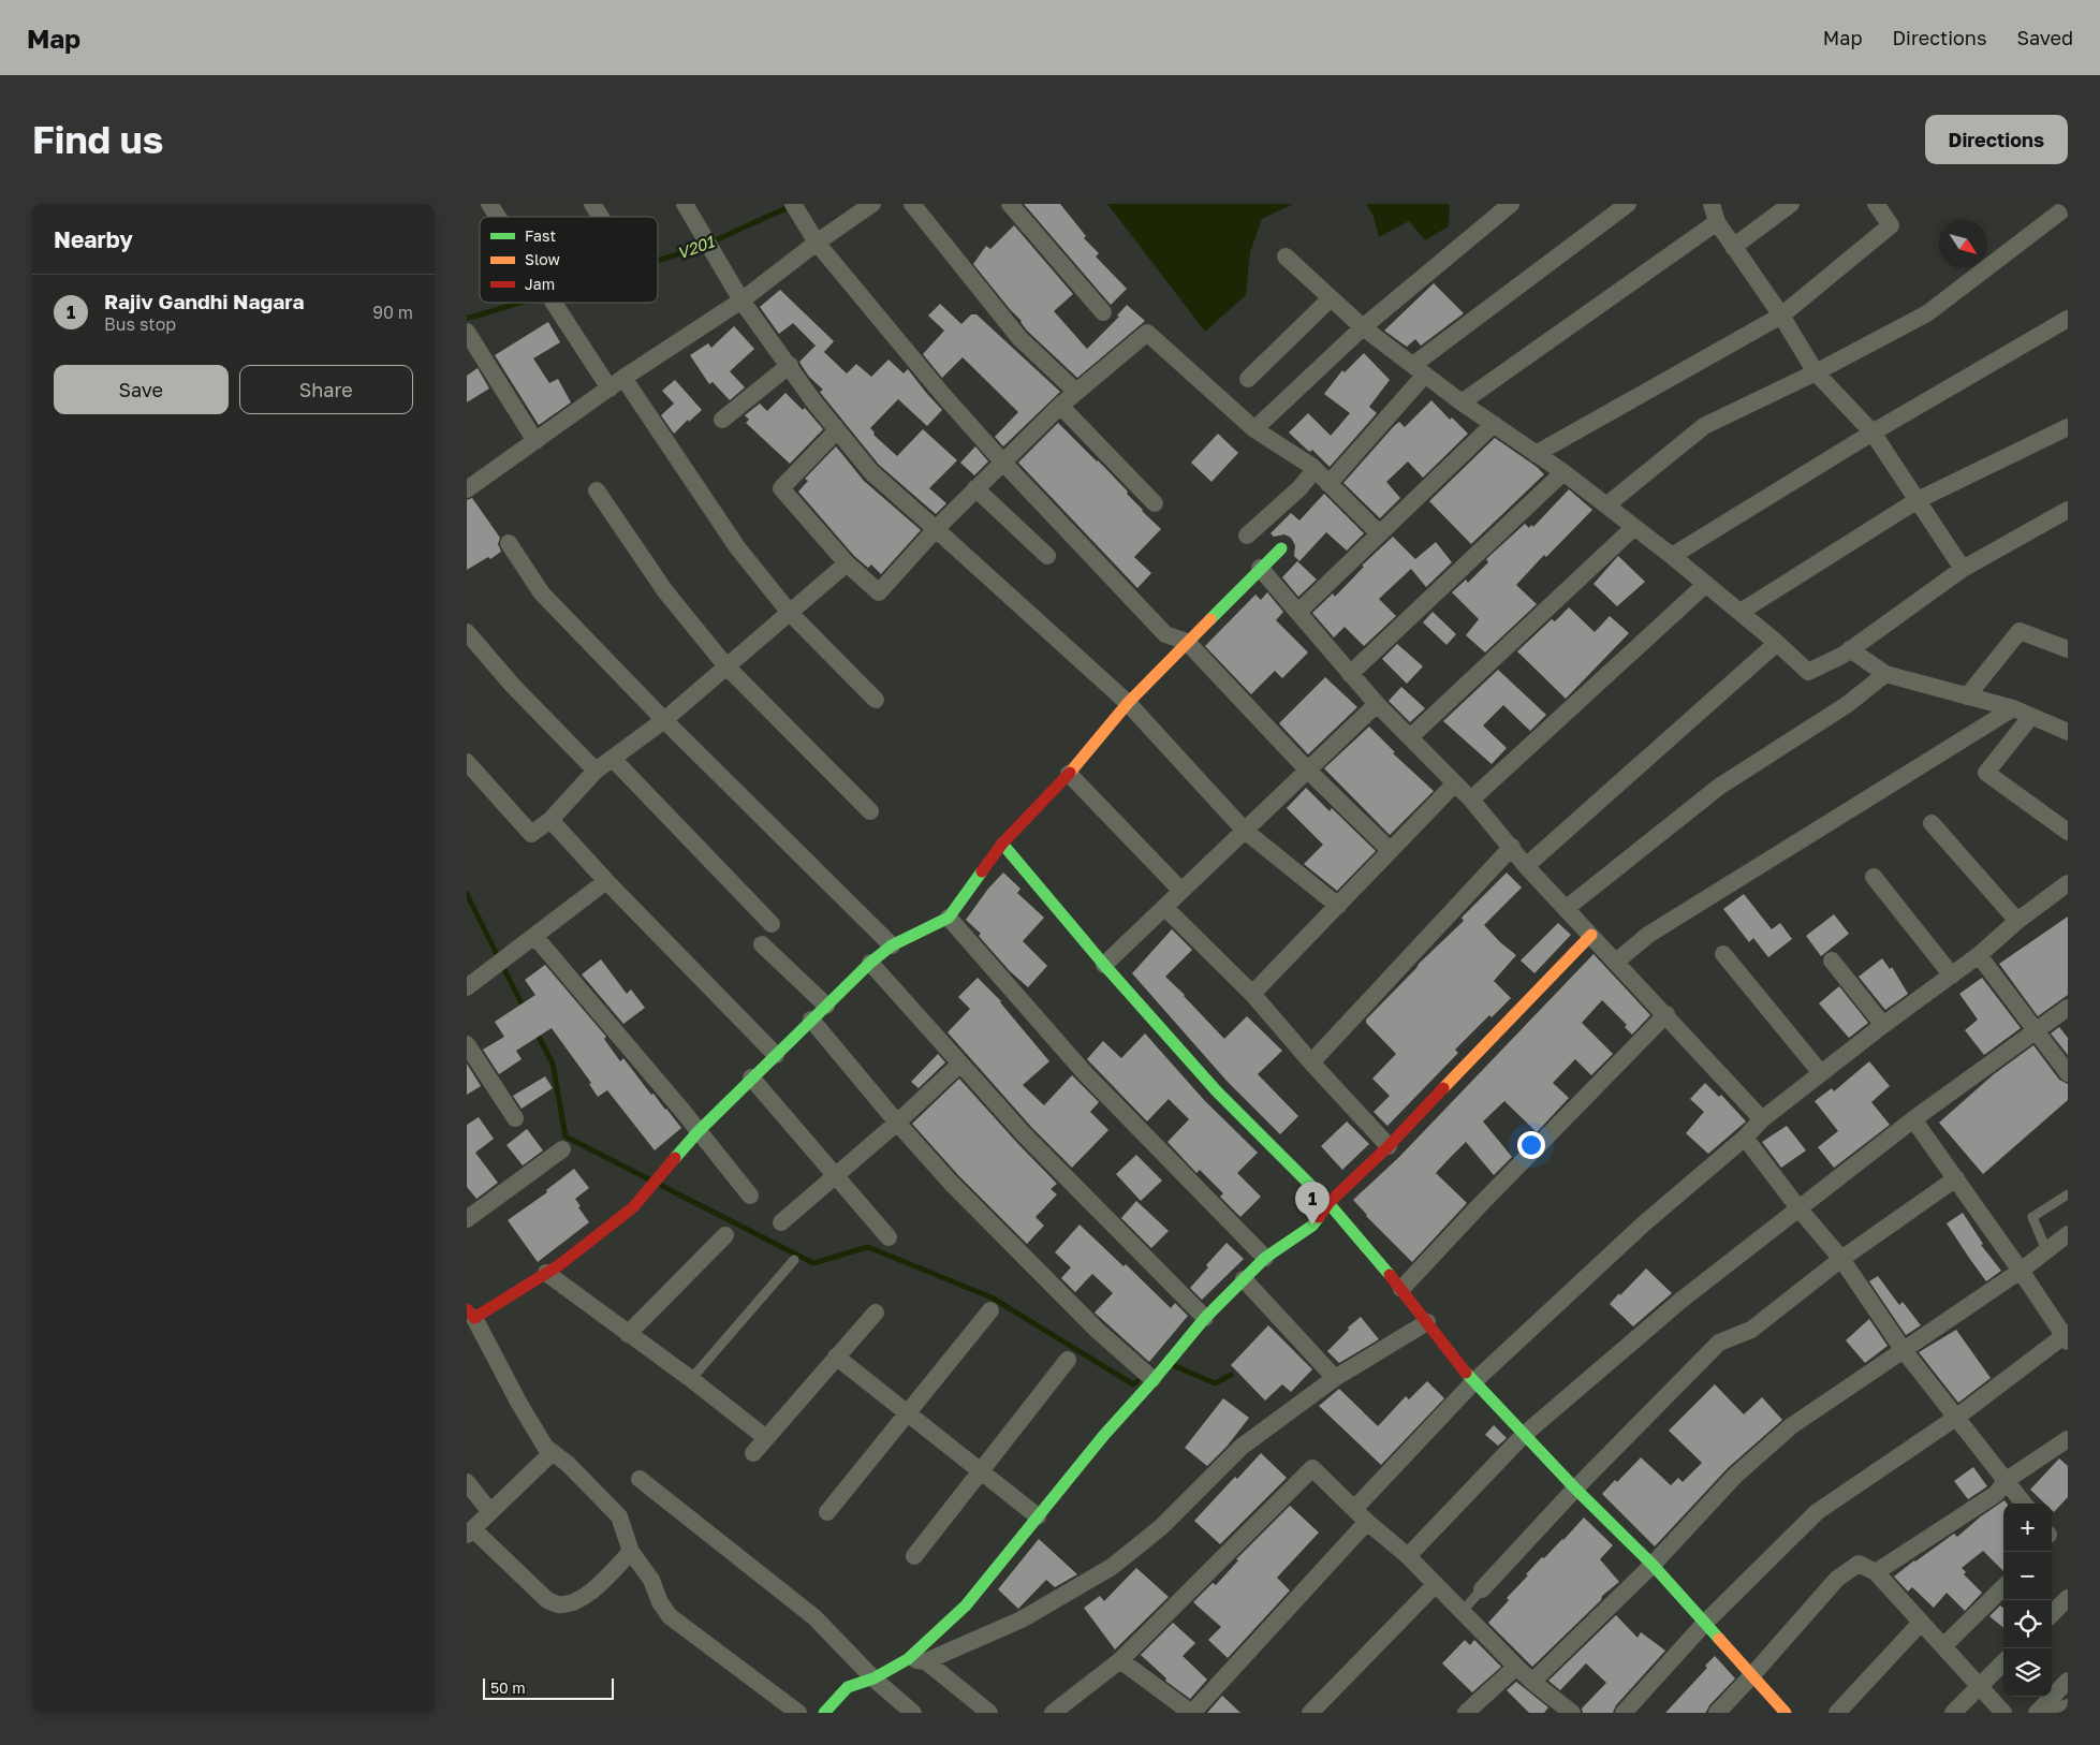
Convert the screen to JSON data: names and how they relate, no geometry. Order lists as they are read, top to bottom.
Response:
{
  "water": ["V201"],
  "legend": ["Fast", "Slow", "Jam"],
  "scale_bar": "50 m",
  "north": "bottom right",
  "page": {
    "header": "Map",
    "nav": ["Map", "Directions", "Saved"],
    "buttons": [
      "Directions",
      ["Save", "Share"]
    ],
    "title": "Find us",
    "heading": "Nearby",
    "list": [
      {
        "mark": "1",
        "name": "Rajiv Gandhi Nagara",
        "note": "Bus stop",
        "value": "90 m"
      }
    ],
    "pins": "1",
    "map_buttons": ["+", "−"],
    "scale": "50 m"
  }
}
